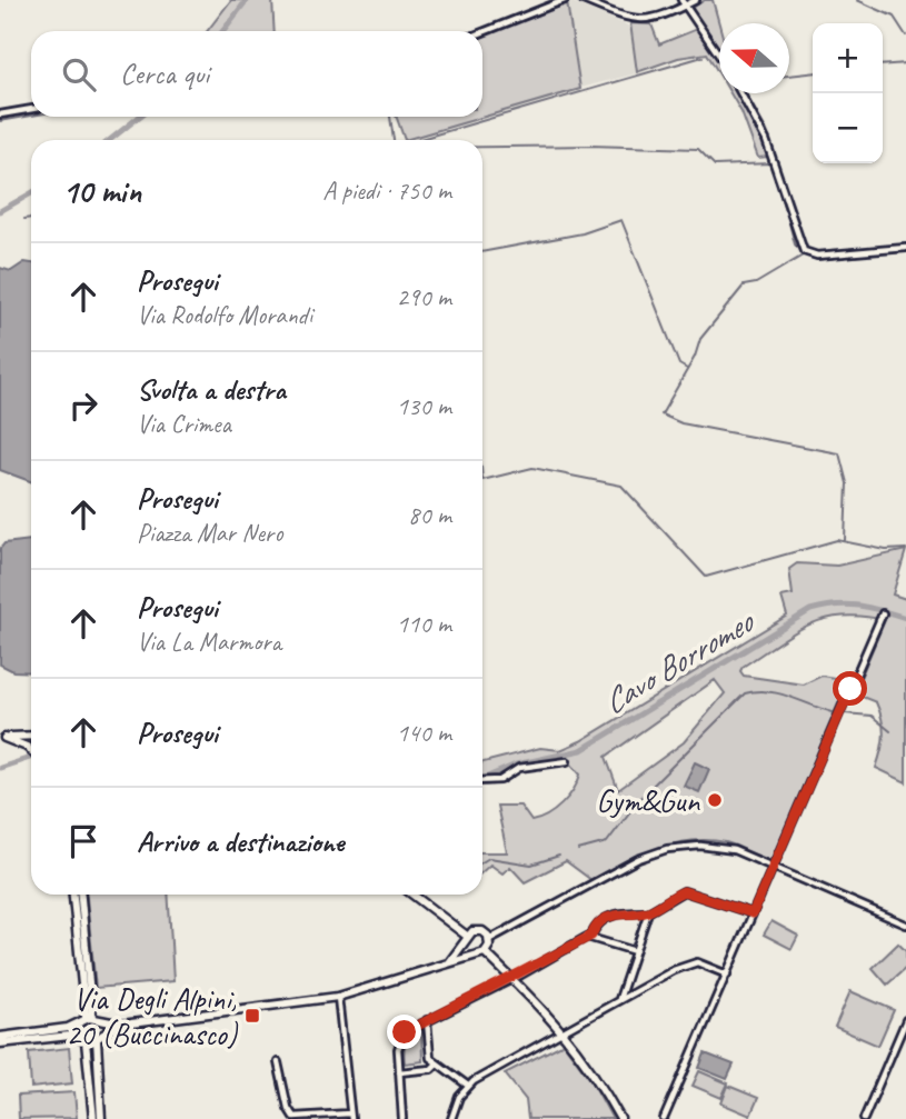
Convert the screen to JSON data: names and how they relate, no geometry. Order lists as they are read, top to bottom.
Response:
{
  "water": ["Cavo Borromeo"],
  "places": {
    "other": ["Gym&Gun"],
    "transit": ["Via Degli Alpini, 20 (Buccinasco)"]
  },
  "north": "left",
  "page": {
    "map_buttons": ["+", "−"],
    "search": "Cerca qui",
    "heading": ["10 min", "A piedi · 750 m"],
    "list": [
      ["Prosegui", "Via Rodolfo Morandi", "290 m"],
      ["Svolta a destra", "Via Crimea", "130 m"],
      ["Prosegui", "Piazza Mar Nero", "80 m"],
      ["Prosegui", "Via La Marmora", "110 m"],
      ["Prosegui", "140 m"],
      "Arrivo a destinazione"
    ]
  }
}
